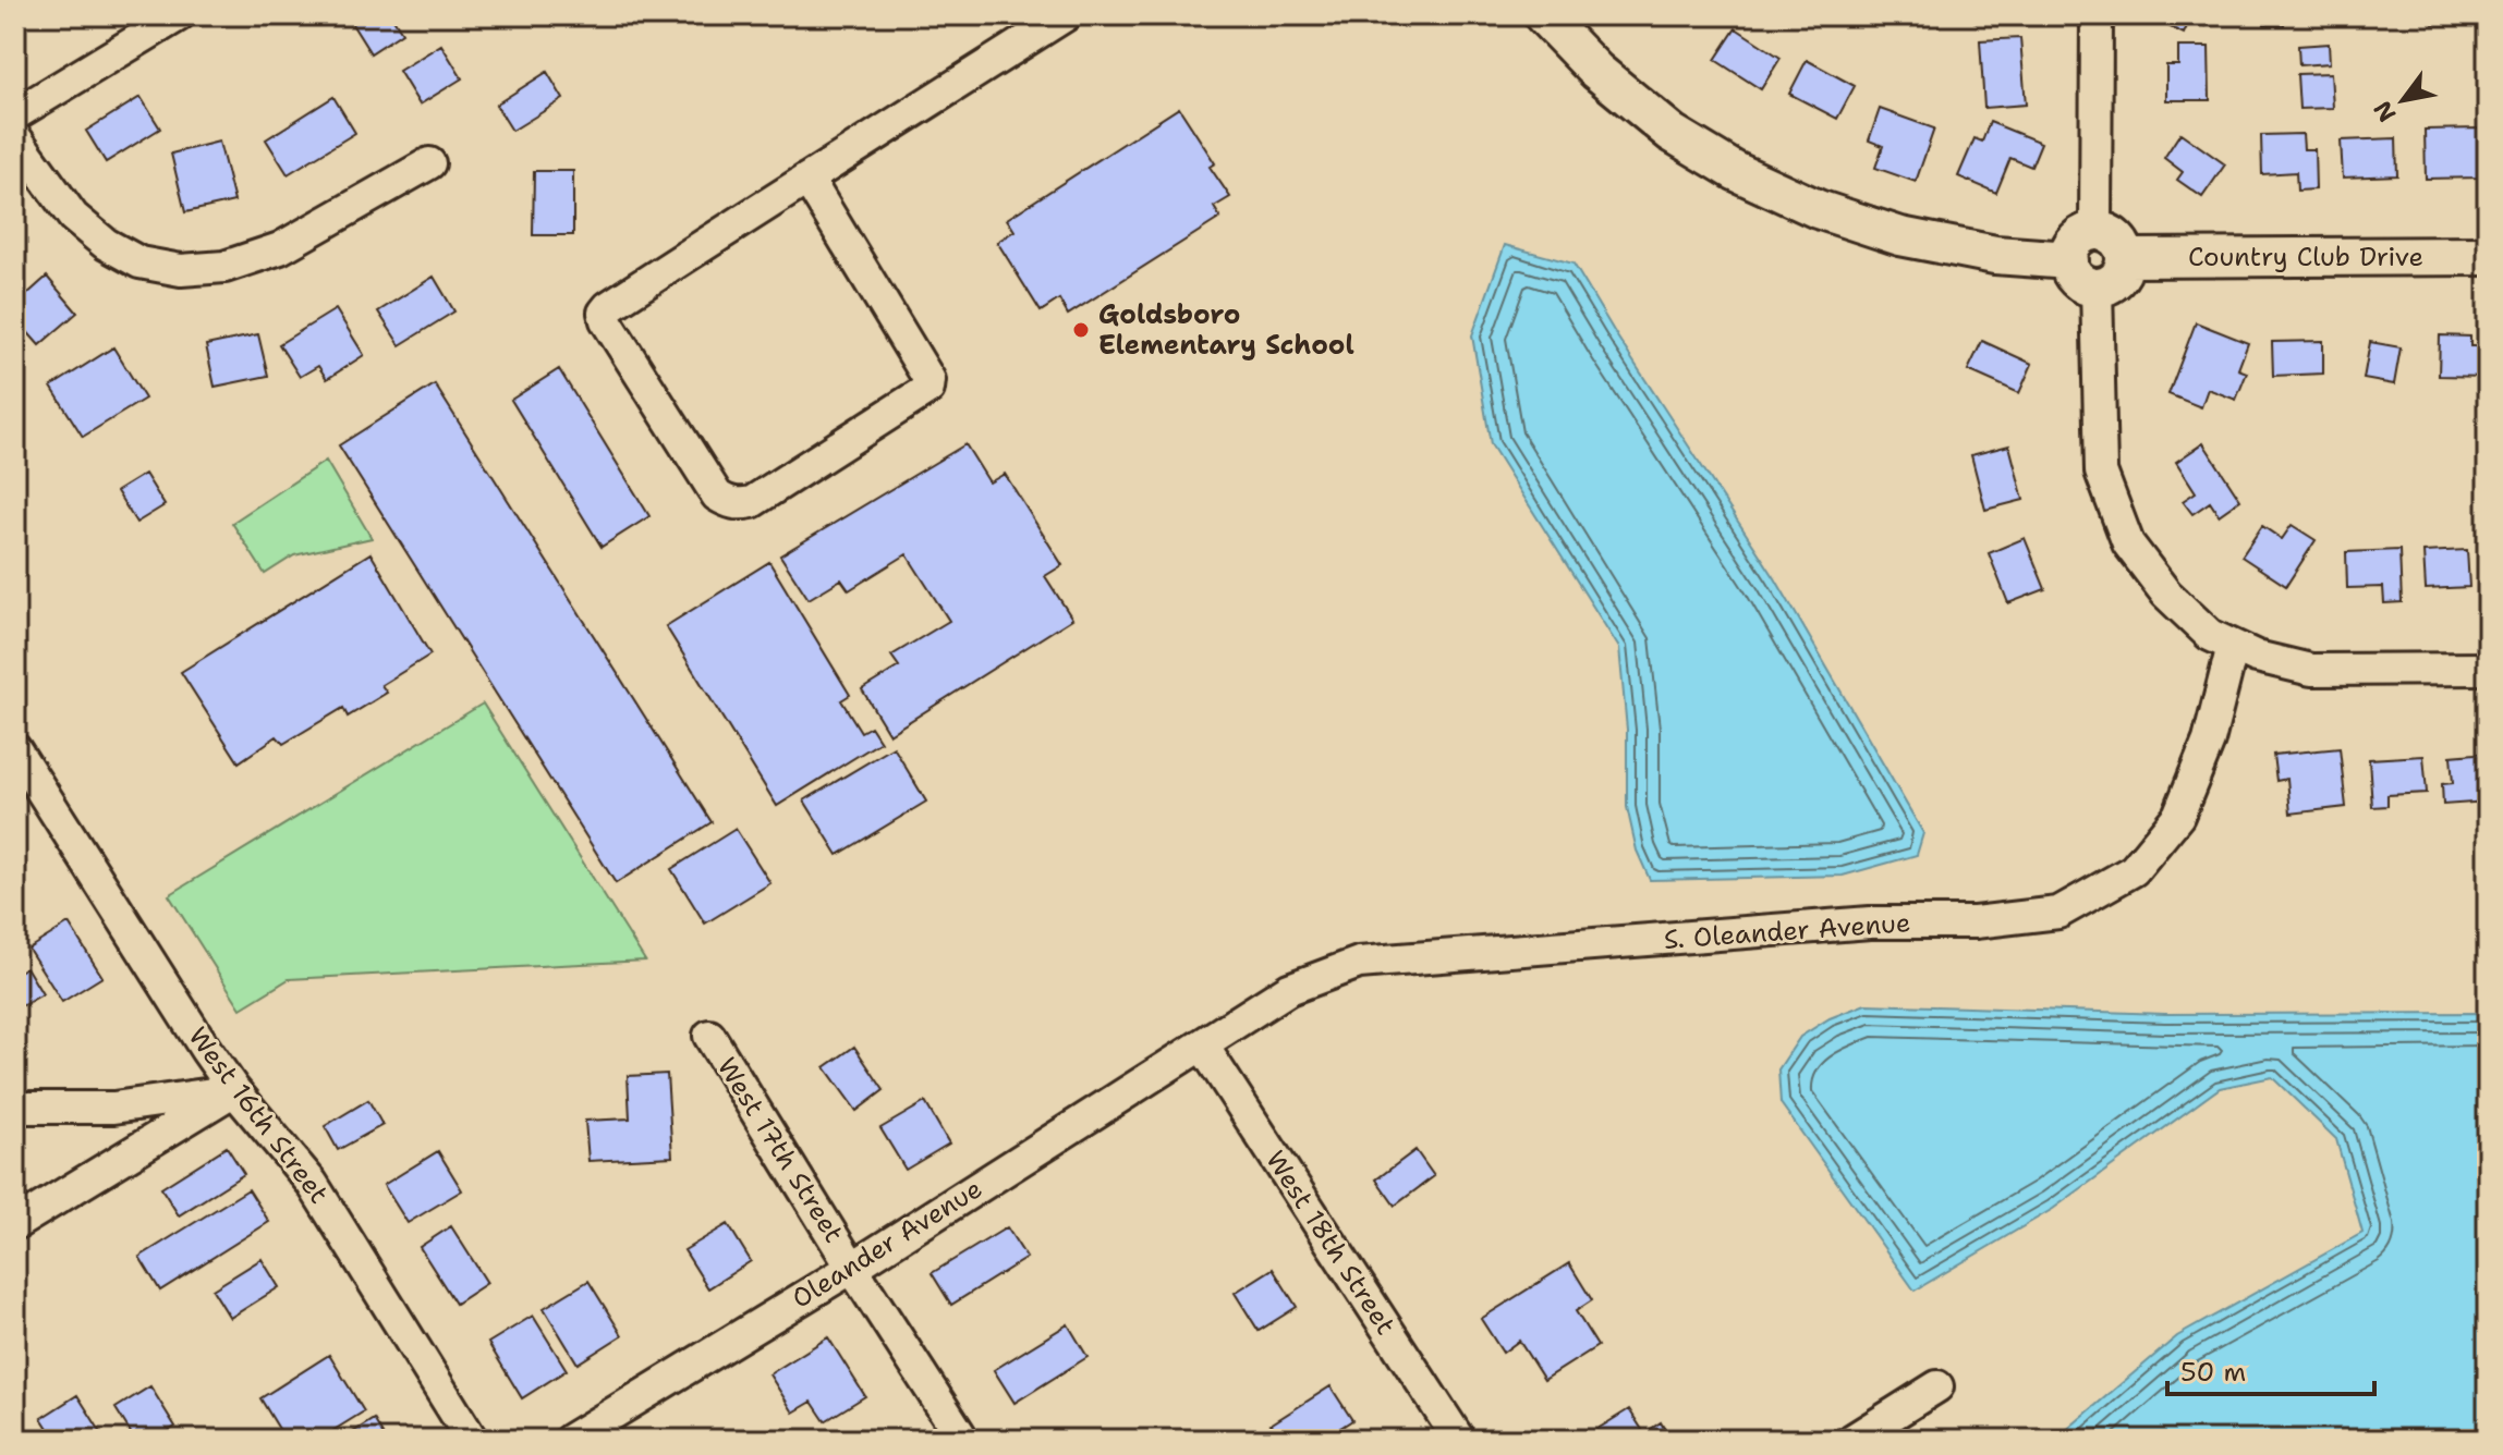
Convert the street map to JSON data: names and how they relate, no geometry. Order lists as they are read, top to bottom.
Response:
{
  "streets": {
    "street": [
      "Country Club Drive",
      "S. Oleander Avenue",
      "West 16th Street",
      "West 17th Street",
      "West 18th Street",
      "Oleander Avenue"
    ]
  },
  "crossings": [
    ["S. Oleander Avenue", "West 18th Street"],
    ["S. Oleander Avenue", "Oleander Avenue"],
    ["West 17th Street", "Oleander Avenue"],
    ["West 18th Street", "Oleander Avenue"]
  ],
  "places": ["Goldsboro Elementary School"],
  "scale_bar": "50 m",
  "north": "bottom left"
}
